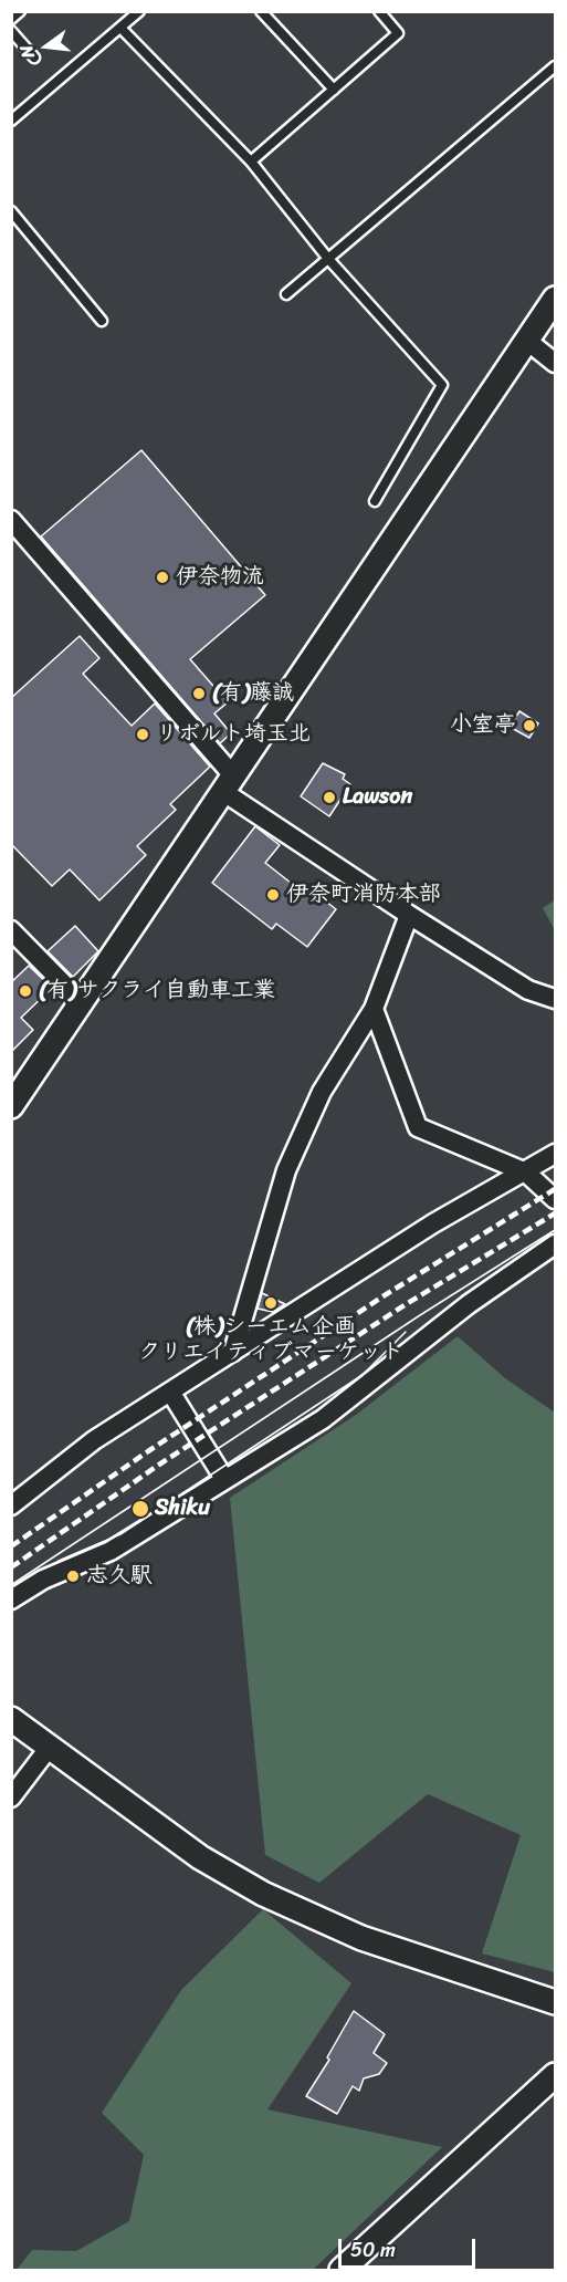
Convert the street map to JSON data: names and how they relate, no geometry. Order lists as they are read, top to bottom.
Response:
{
  "places": [
    "伊奈物流",
    "(有)藤誠",
    "小室亭",
    "リボルト埼玉北",
    "Lawson",
    "伊奈町消防本部",
    "(有)サクライ自動車工業",
    "(株)シーエム企画 クリエイティブマーケット",
    "Shiku",
    "志久駅"
  ],
  "scale_bar": "50 m",
  "north": "left"
}
